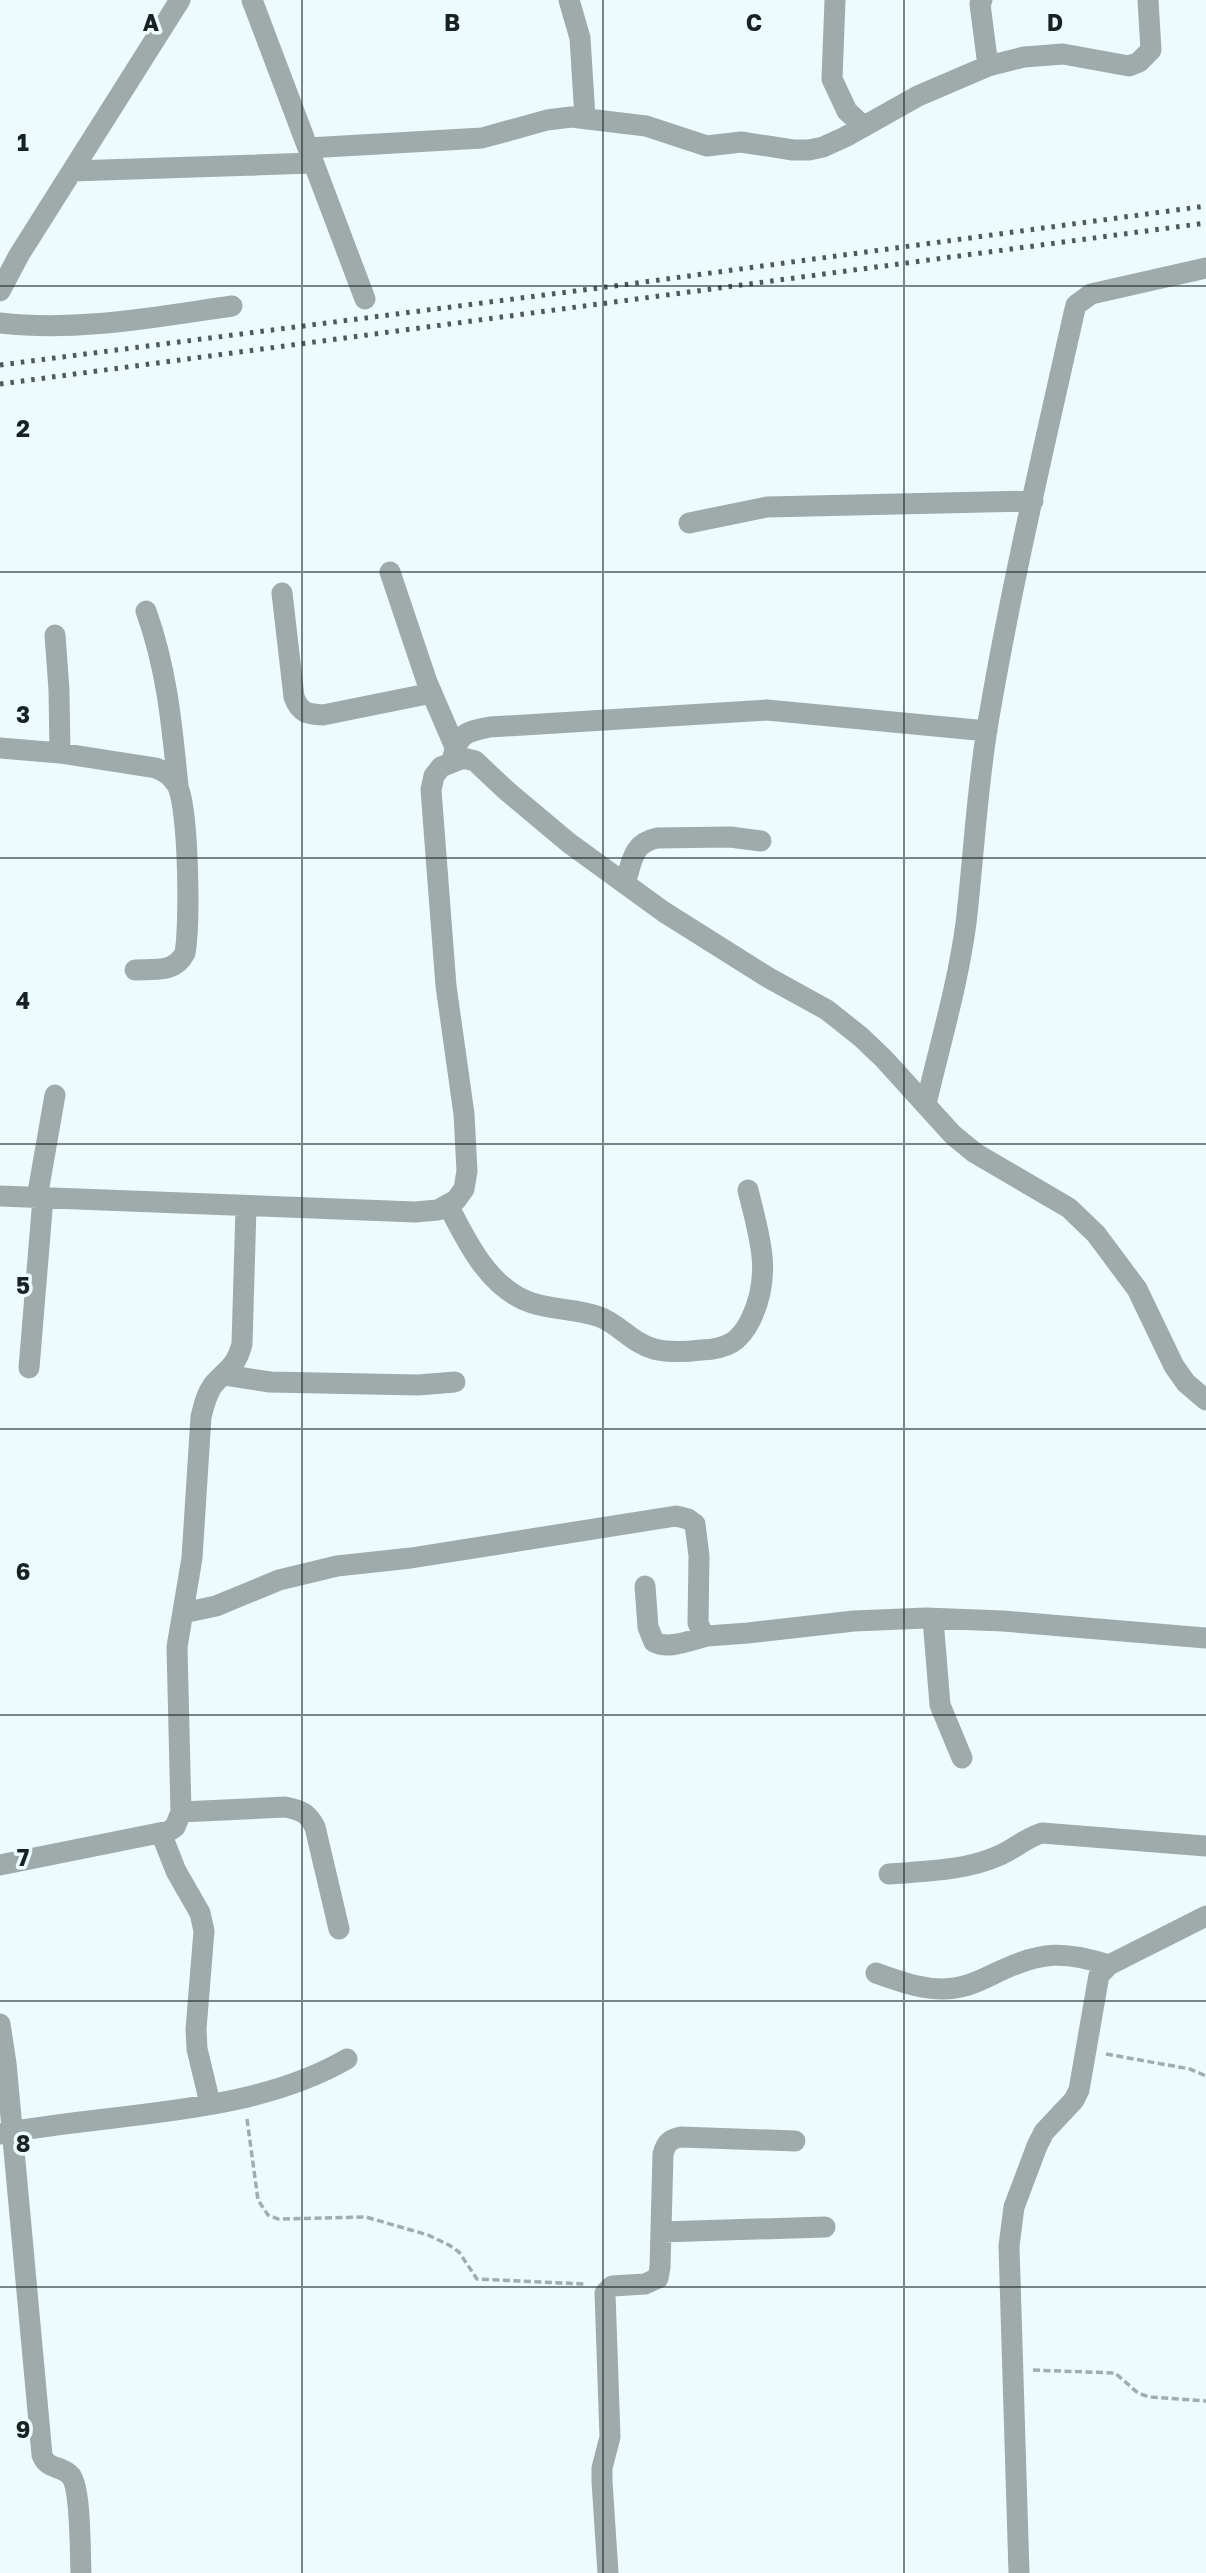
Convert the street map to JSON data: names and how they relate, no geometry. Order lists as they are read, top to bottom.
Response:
{
  "grid": {
    "columns": [
      "A",
      "B",
      "C",
      "D"
    ],
    "rows": [
      "1",
      "2",
      "3",
      "4",
      "5",
      "6",
      "7",
      "8",
      "9"
    ]
  }
}
